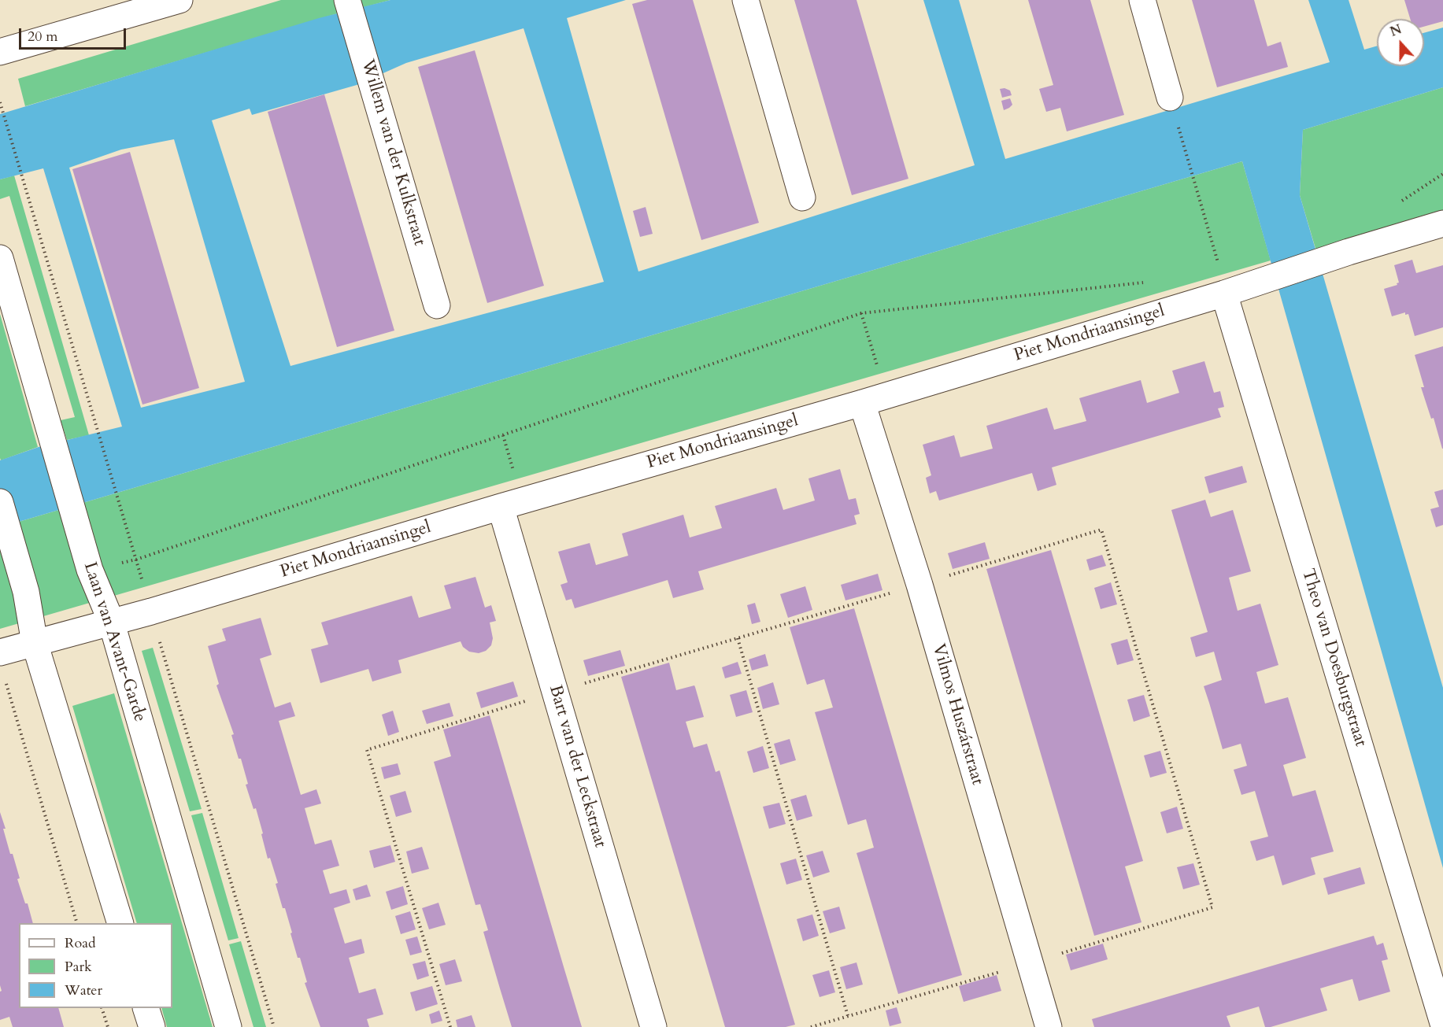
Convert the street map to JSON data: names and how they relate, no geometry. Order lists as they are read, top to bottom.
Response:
{
  "streets": {
    "street": [
      "Willem van der Kulkstraat",
      "Piet Mondriaansingel",
      "Laan van Avant-Garde",
      "Theo van Doesburgstraat",
      "Vilmos Huszárstraat",
      "Bart van der Leckstraat"
    ]
  },
  "crossings": [
    ["Piet Mondriaansingel", "Laan van Avant-Garde"],
    ["Piet Mondriaansingel", "Theo van Doesburgstraat"],
    ["Piet Mondriaansingel", "Vilmos Huszárstraat"],
    ["Piet Mondriaansingel", "Bart van der Leckstraat"]
  ],
  "legend": ["Road", "Park", "Water"],
  "scale_bar": "20 m",
  "north": "top"
}
